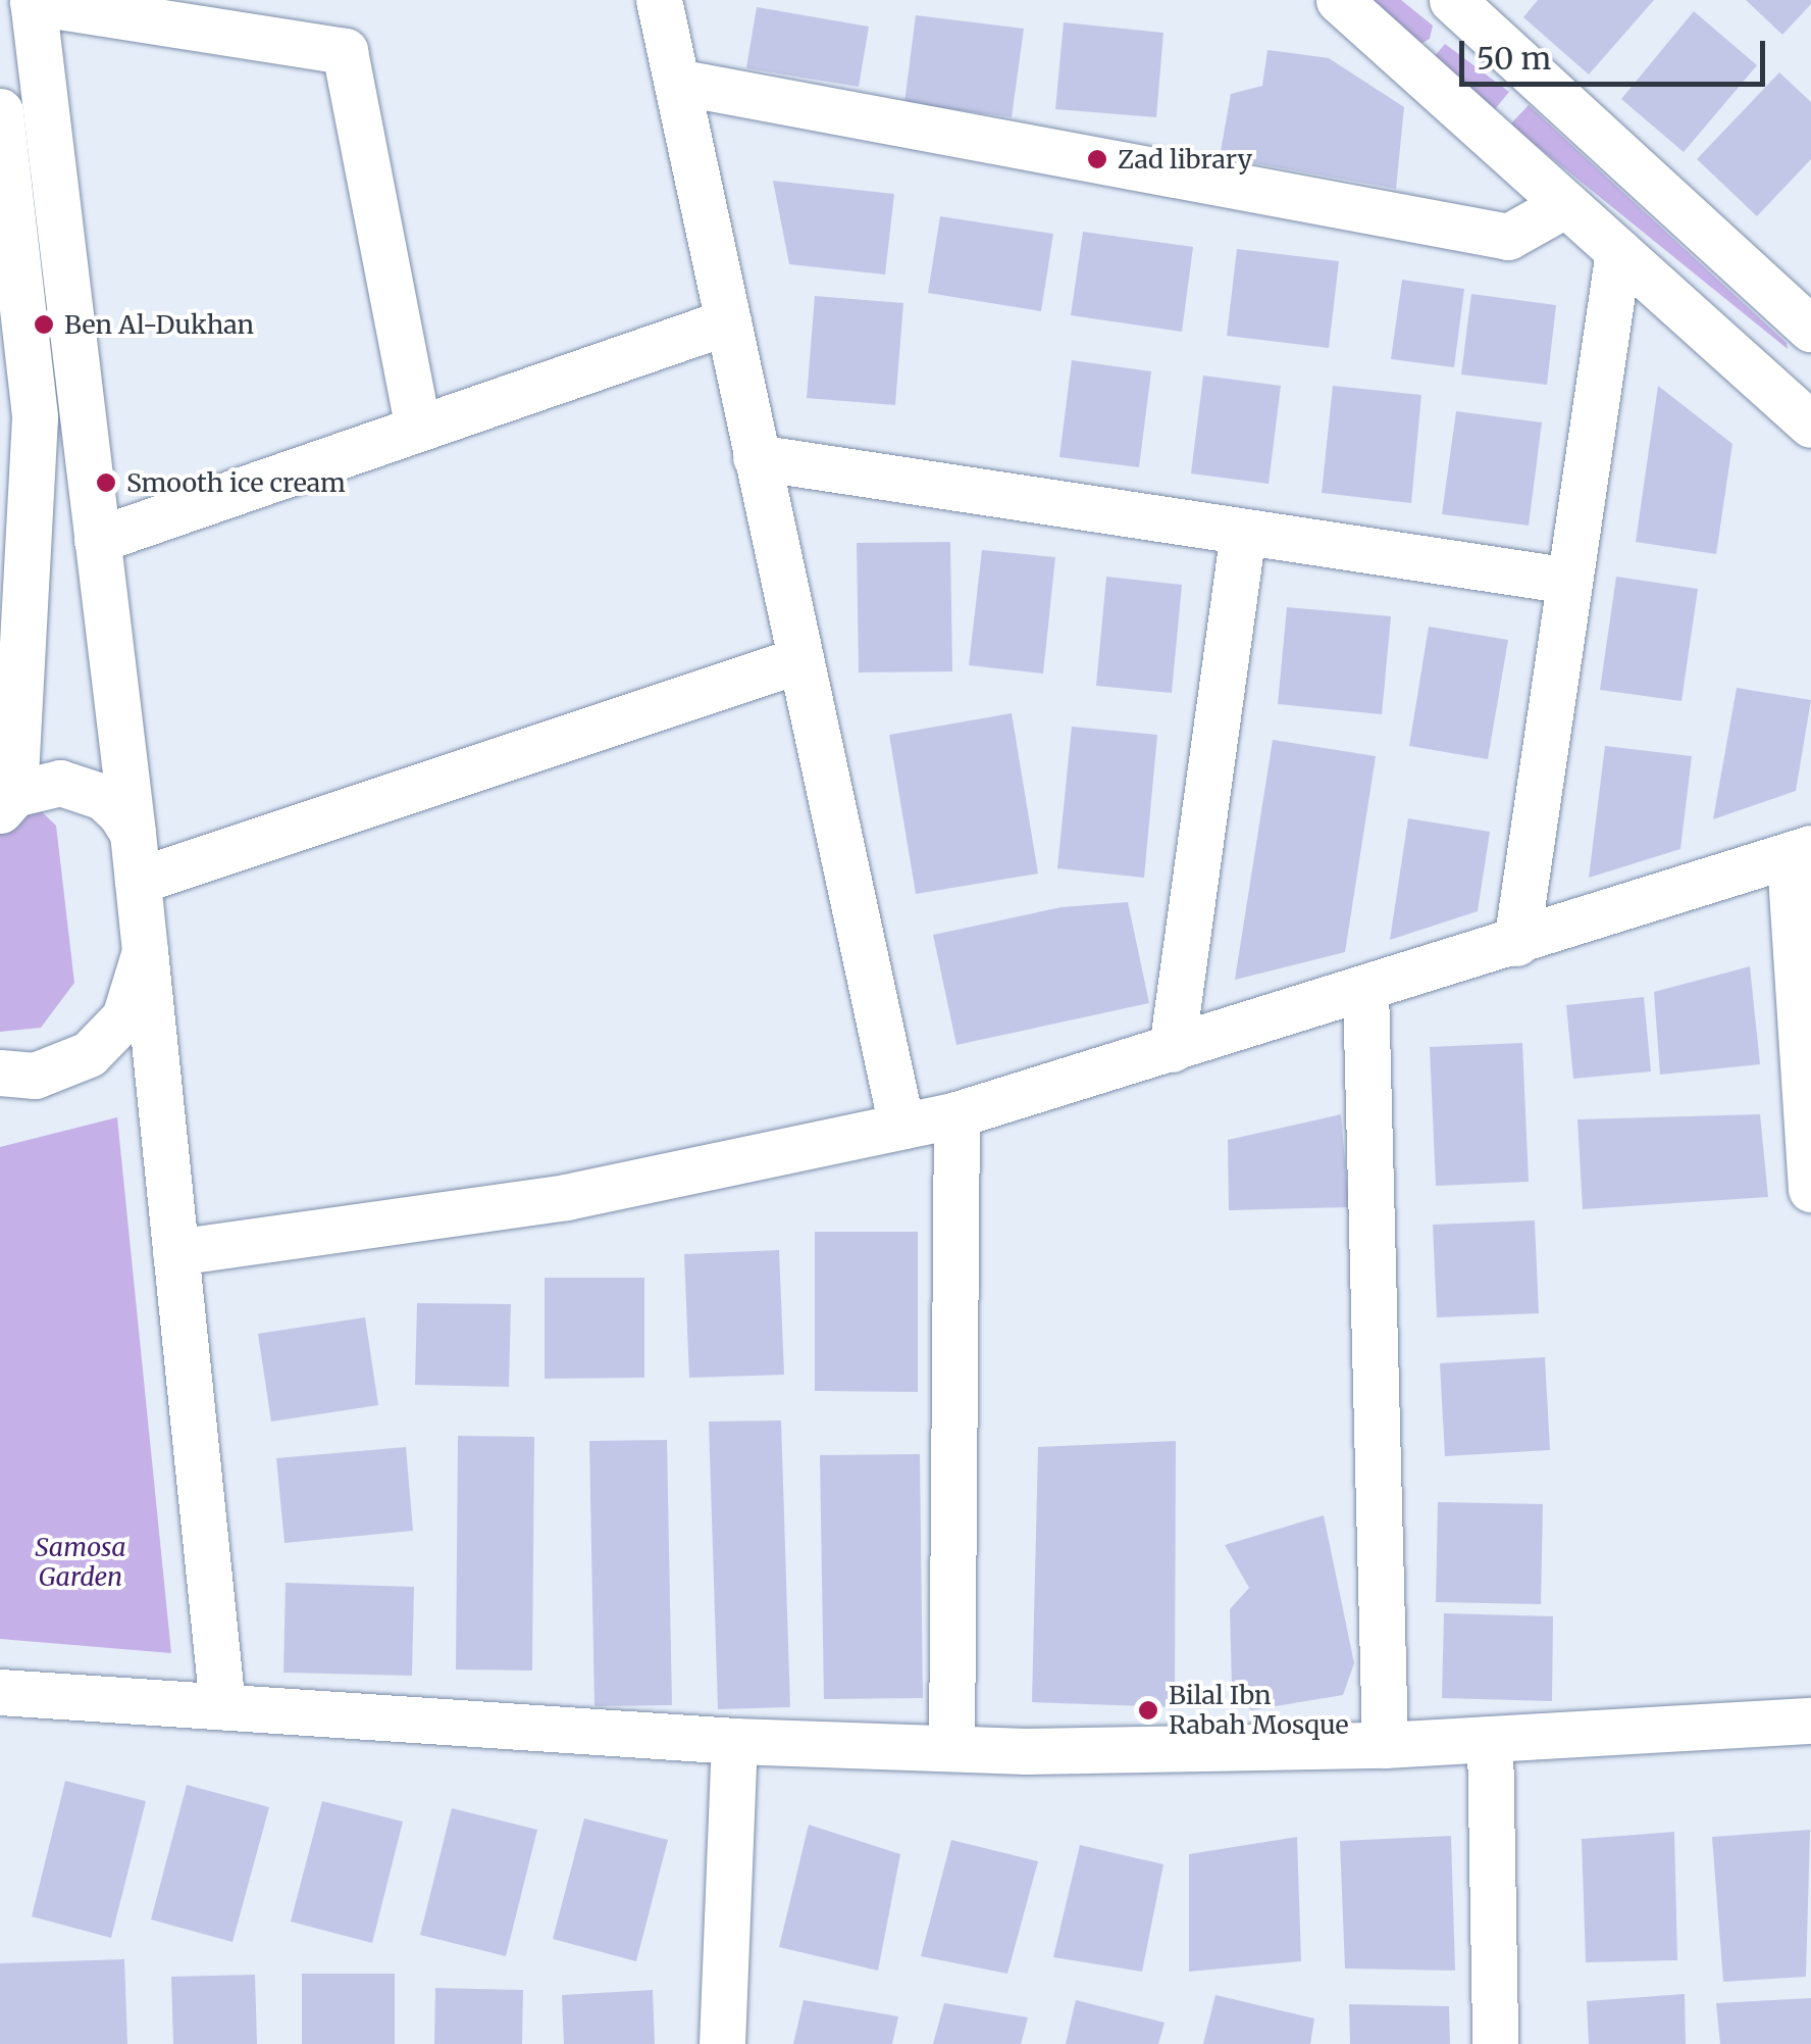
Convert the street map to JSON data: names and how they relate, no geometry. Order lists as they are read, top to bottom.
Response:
{
  "parks": ["Samosa Garden"],
  "places": [
    "Zad library",
    "Ben Al-Dukhan",
    "Smooth ice cream",
    "Bilal Ibn Rabah Mosque"
  ],
  "scale_bar": "50 m"
}
